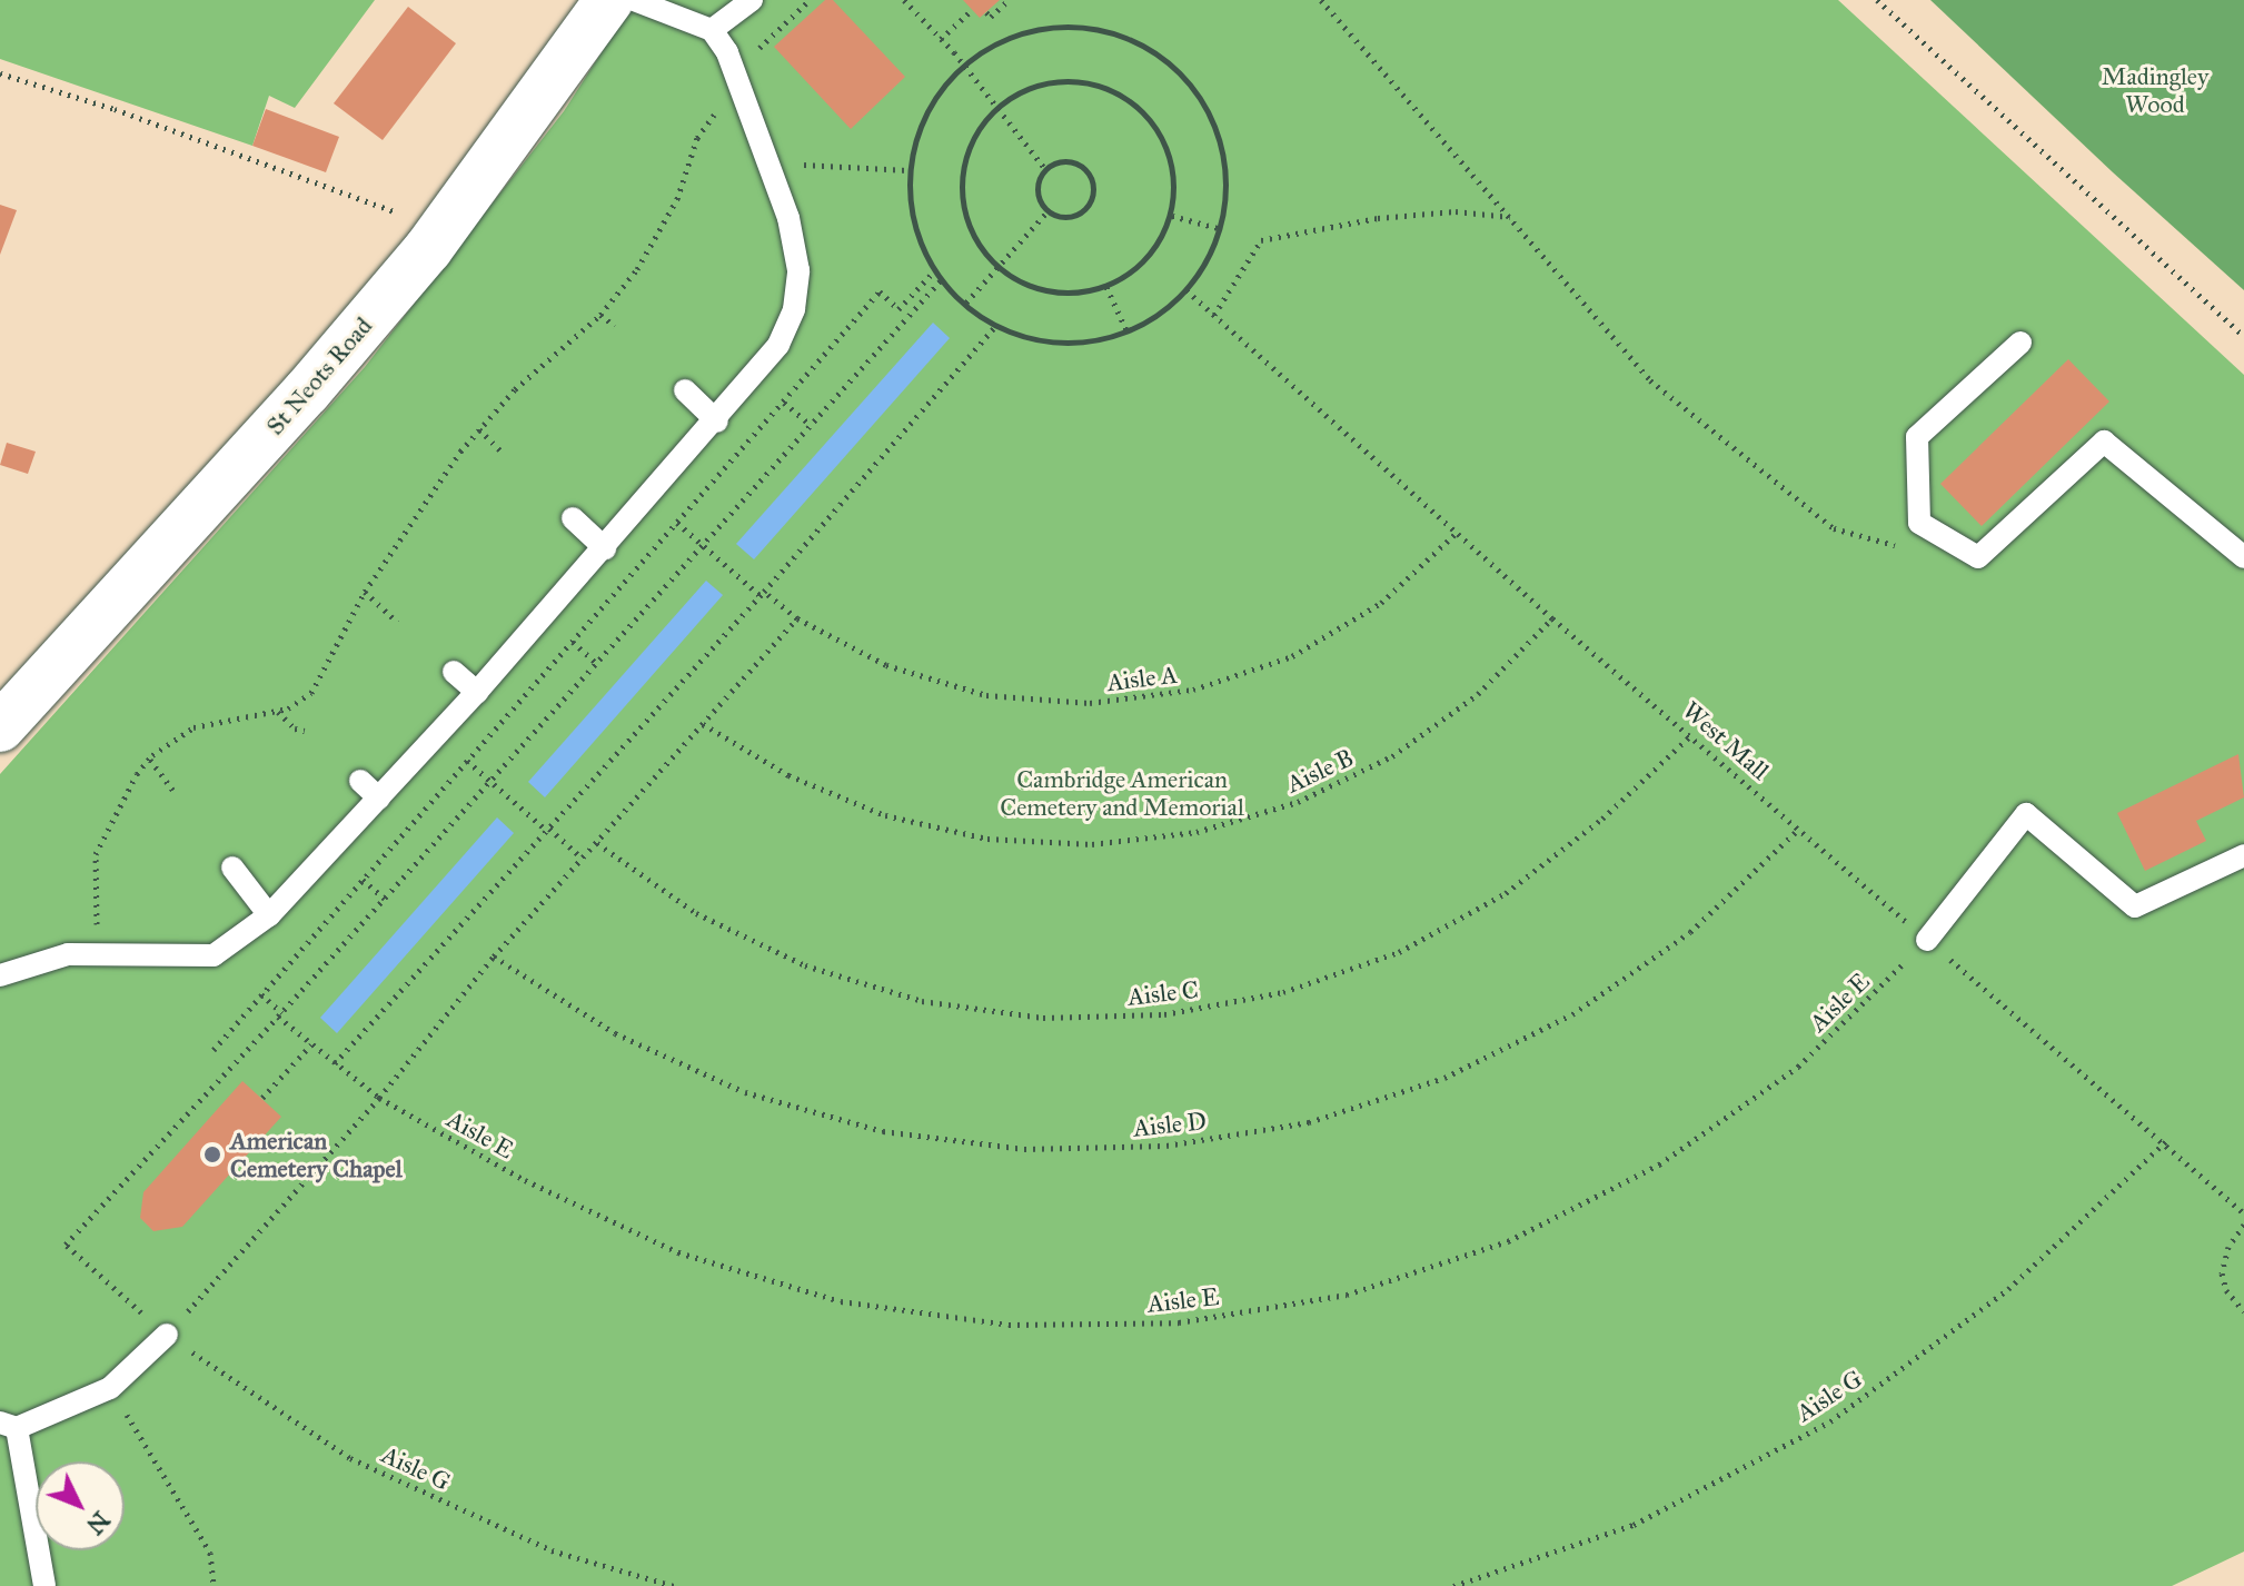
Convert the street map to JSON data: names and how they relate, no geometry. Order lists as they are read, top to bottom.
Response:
{
  "streets": {
    "highway": ["St Neots Road"],
    "path": [
      "Aisle A",
      "West Mall",
      "Aisle B",
      "Aisle C",
      "Aisle E",
      "Aisle D",
      "Aisle G"
    ]
  },
  "crossings": [
    ["Aisle A", "West Mall"],
    ["West Mall", "Aisle B"],
    ["West Mall", "Aisle C"],
    ["West Mall", "Aisle E"],
    ["West Mall", "Aisle D"],
    ["West Mall", "Aisle G"],
    ["Aisle E", "Aisle G"]
  ],
  "parks": ["Madingley Wood", "Cambridge American Cemetery and Memorial"],
  "places": ["American Cemetery Chapel"],
  "north": "bottom right"
}
